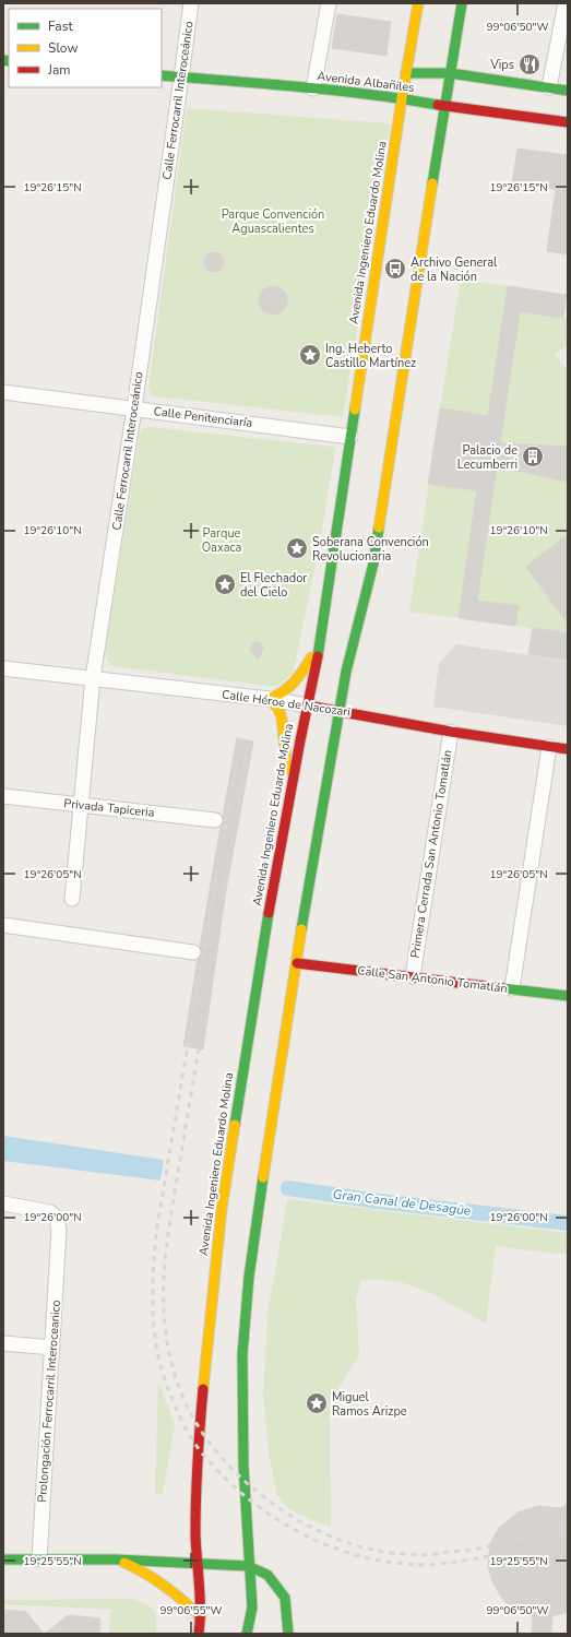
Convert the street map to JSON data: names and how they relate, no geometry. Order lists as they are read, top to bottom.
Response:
{
  "streets": {
    "main road": [
      "Avenida Albañiles",
      "Avenida Ingeniero Eduardo Molina",
      "Calle Héroe de Nacozari",
      "Calle San Antonio Tomatlán"
    ],
    "street": [
      "Calle Ferrocarril Interoceánico",
      "Calle Penitenciaría",
      "Privada Tapiceria",
      "Primera Cerrada San Antonio Tomatlán",
      "Prolongación Ferrocarril Interoceanico"
    ]
  },
  "crossings": [
    ["Avenida Albañiles", "Calle Ferrocarril Interoceánico"],
    ["Avenida Albañiles", "Avenida Ingeniero Eduardo Molina"],
    ["Calle Ferrocarril Interoceánico", "Calle Penitenciaría"],
    ["Calle Ferrocarril Interoceánico", "Calle Héroe de Nacozari"],
    ["Calle Ferrocarril Interoceánico", "Privada Tapiceria"],
    ["Avenida Ingeniero Eduardo Molina", "Calle Penitenciaría"],
    ["Avenida Ingeniero Eduardo Molina", "Calle Héroe de Nacozari"],
    ["Calle Héroe de Nacozari", "Primera Cerrada San Antonio Tomatlán"],
    ["Primera Cerrada San Antonio Tomatlán", "Calle San Antonio Tomatlán"]
  ],
  "water": ["Gran Canal de Desagüe"],
  "parks": ["Parque Convención Aguascalientes", "Parque Oaxaca"],
  "places": {
    "restaurant": ["Vips"],
    "bus stop": ["Archivo General de la Nación"],
    "place": [
      "Ing. Heberto Castillo Martínez",
      "Soberana Convención Revolucionaria",
      "El Flechador del Cielo",
      "Miguel Ramos Arizpe"
    ],
    "building": ["Palacio de Lecumberri"]
  },
  "legend": ["Fast", "Slow", "Jam"],
  "coordinates": [
    "99°06'50\"W",
    "19°26'15\"N",
    "19°26'10\"N",
    "19°26'05\"N",
    "19°26'00\"N",
    "19°25'55\"N",
    "99°06'55\"W"
  ]
}
